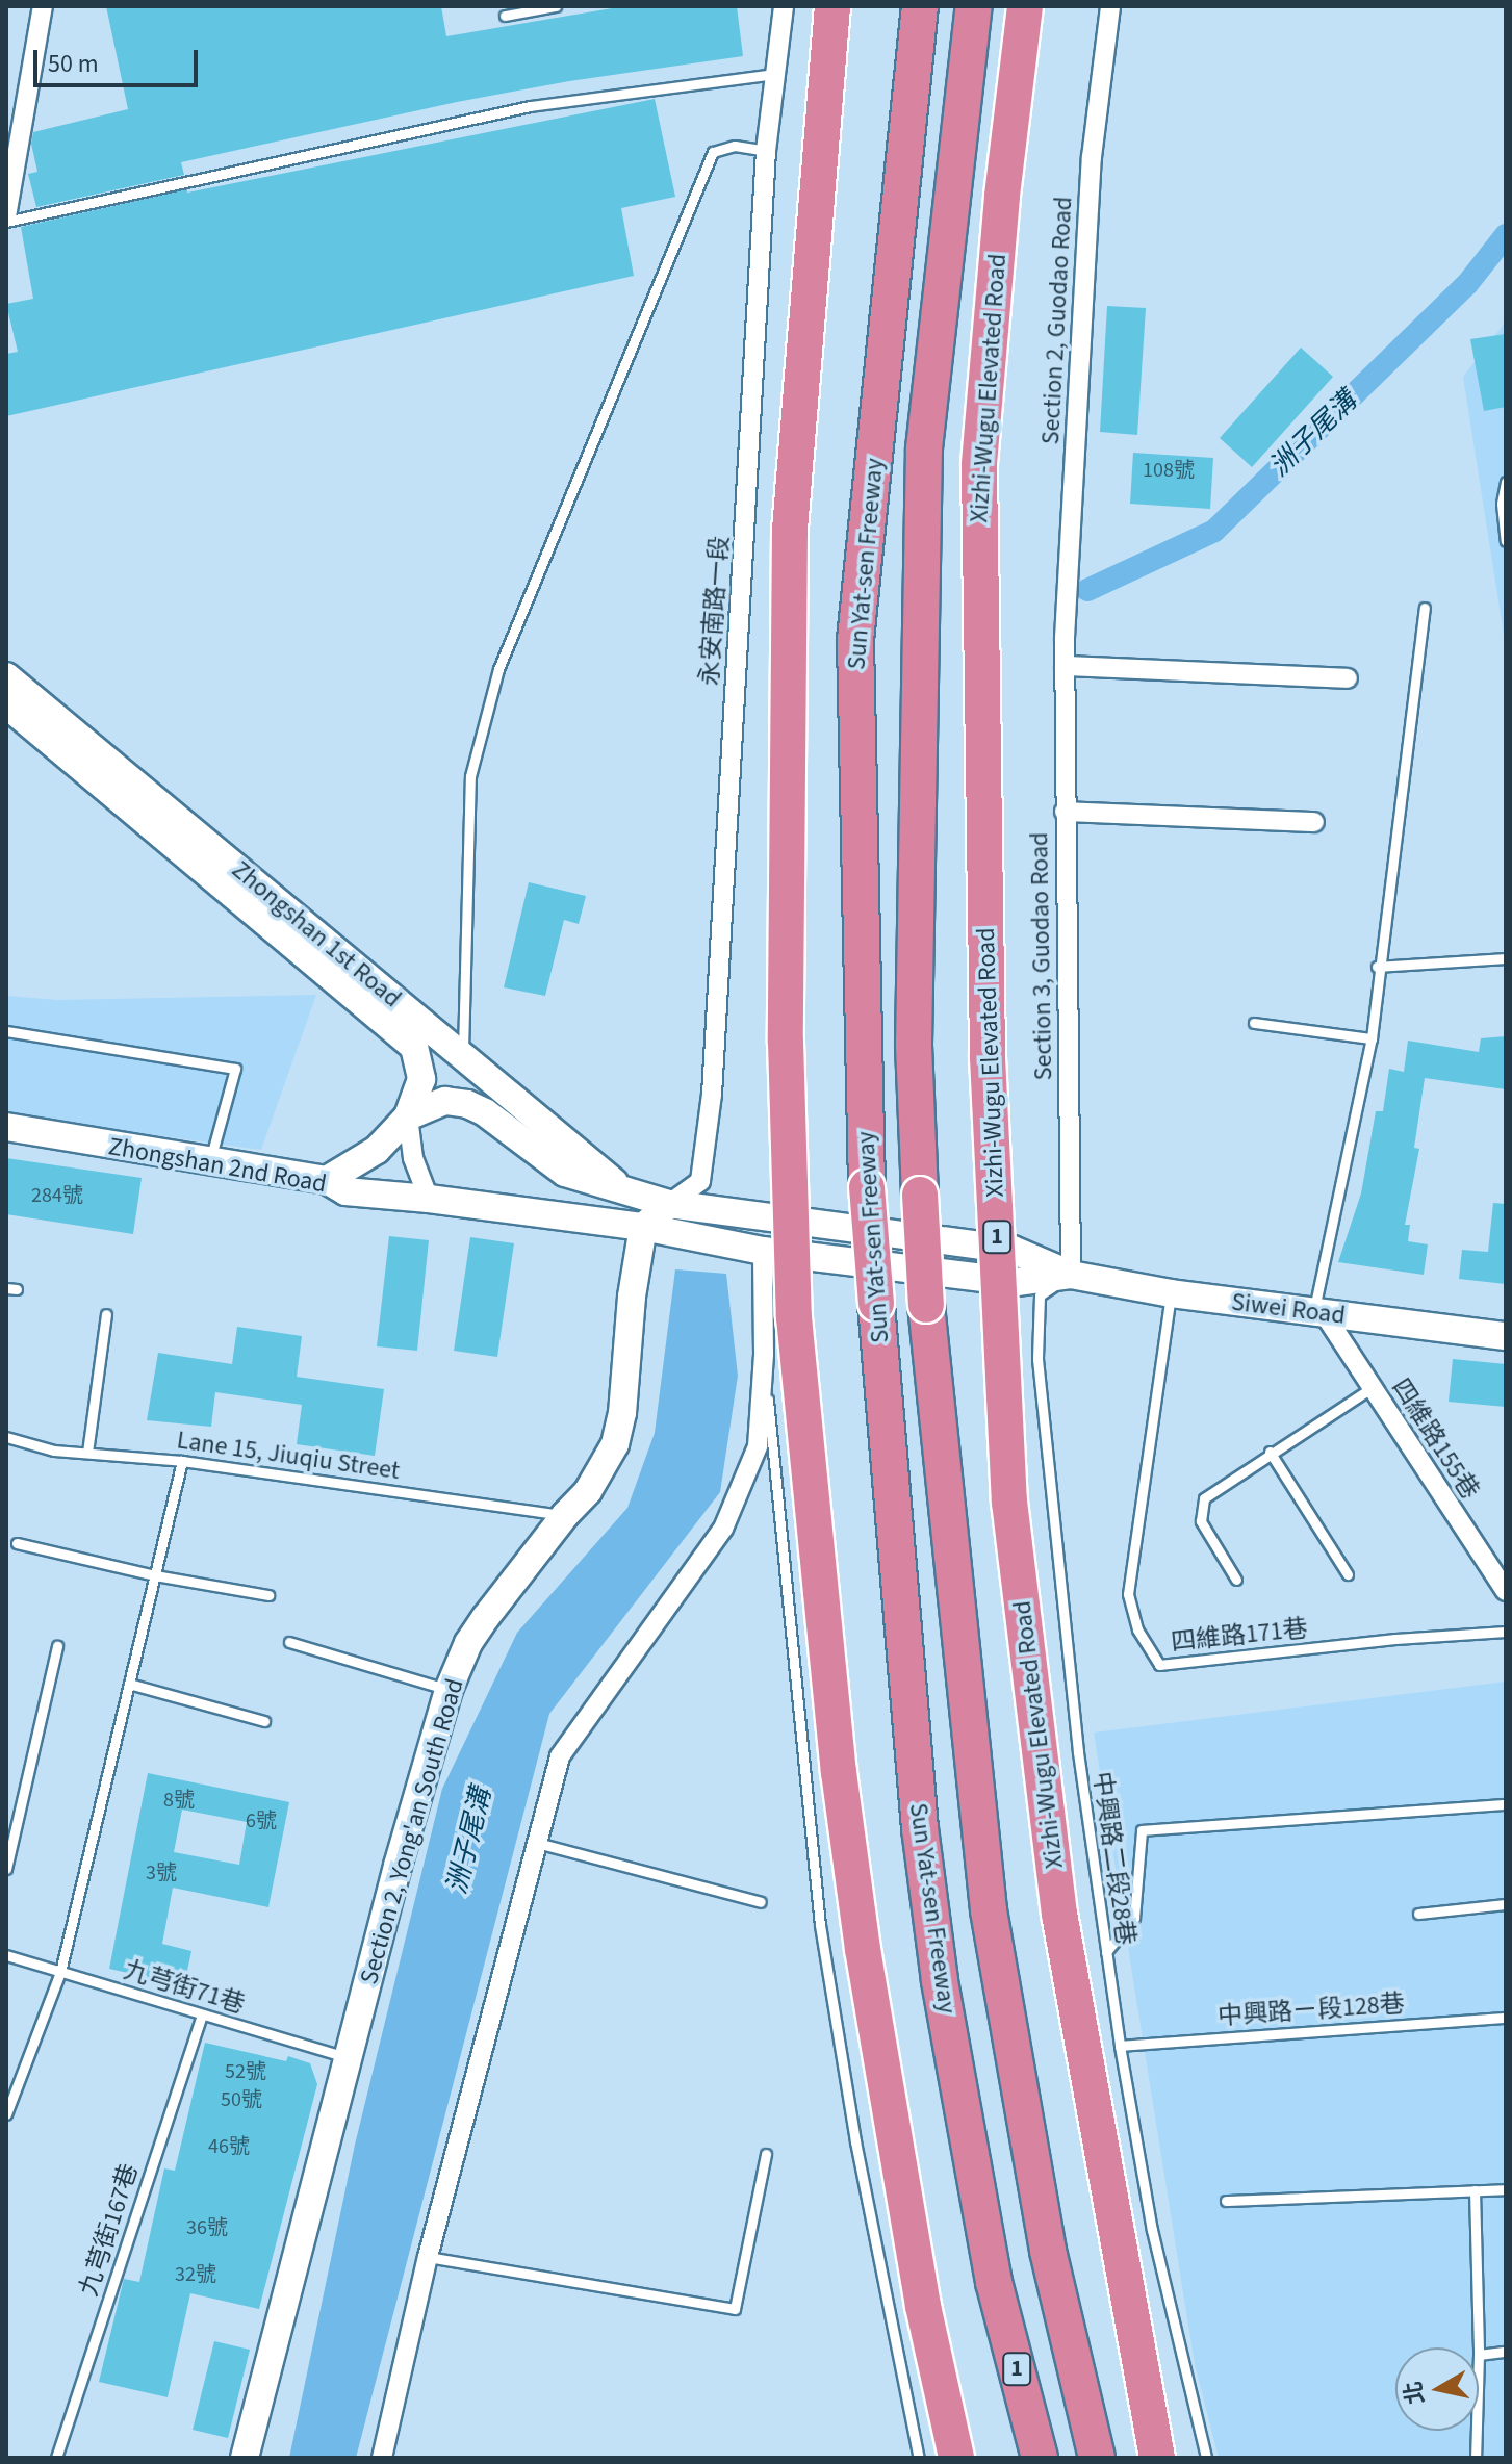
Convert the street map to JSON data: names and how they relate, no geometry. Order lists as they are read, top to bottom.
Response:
{
  "streets": {
    "highway": ["Xizhi-Wugu Elevated Road", "Sun Yat-sen Freeway", "1"],
    "main road": [
      "Zhongshan 1st Road",
      "Zhongshan 2nd Road",
      "Siwei Road",
      "Section 2, Yong'an South Road"
    ],
    "street": [
      "Section 2, Guodao Road",
      "永安南路一段",
      "Section 3, Guodao Road",
      "四維路155巷"
    ],
    "lane": [
      "Lane 15, Jiuqiu Street",
      "四維路171巷",
      "中興路二段28巷",
      "九芎街71巷",
      "中興路ㄧ段128巷",
      "九芎街167巷"
    ]
  },
  "crossings": [
    ["Section 2, Guodao Road", "Section 3, Guodao Road"],
    ["永安南路一段", "Zhongshan 1st Road"],
    ["永安南路一段", "Siwei Road"],
    ["Zhongshan 1st Road", "Zhongshan 2nd Road"],
    ["Zhongshan 1st Road", "Siwei Road"],
    ["Section 3, Guodao Road", "Siwei Road"],
    ["Section 3, Guodao Road", "中興路二段28巷"],
    ["Zhongshan 2nd Road", "Siwei Road"],
    ["Zhongshan 2nd Road", "Section 2, Yong'an South Road"],
    ["Siwei Road", "四維路155巷"],
    ["Siwei Road", "四維路171巷"],
    ["Siwei Road", "Section 2, Yong'an South Road"],
    ["Siwei Road", "中興路二段28巷"],
    ["Lane 15, Jiuqiu Street", "Section 2, Yong'an South Road"],
    ["Section 2, Yong'an South Road", "九芎街71巷"],
    ["中興路二段28巷", "中興路ㄧ段128巷"],
    ["九芎街71巷", "九芎街167巷"]
  ],
  "water": ["洲子尾溝"],
  "house_numbers": [
    "108號",
    "284號",
    "8號",
    "6號",
    "3號",
    "52號",
    "50號",
    "46號",
    "36號",
    "32號"
  ],
  "scale_bar": "50 m",
  "north": "left"
}
